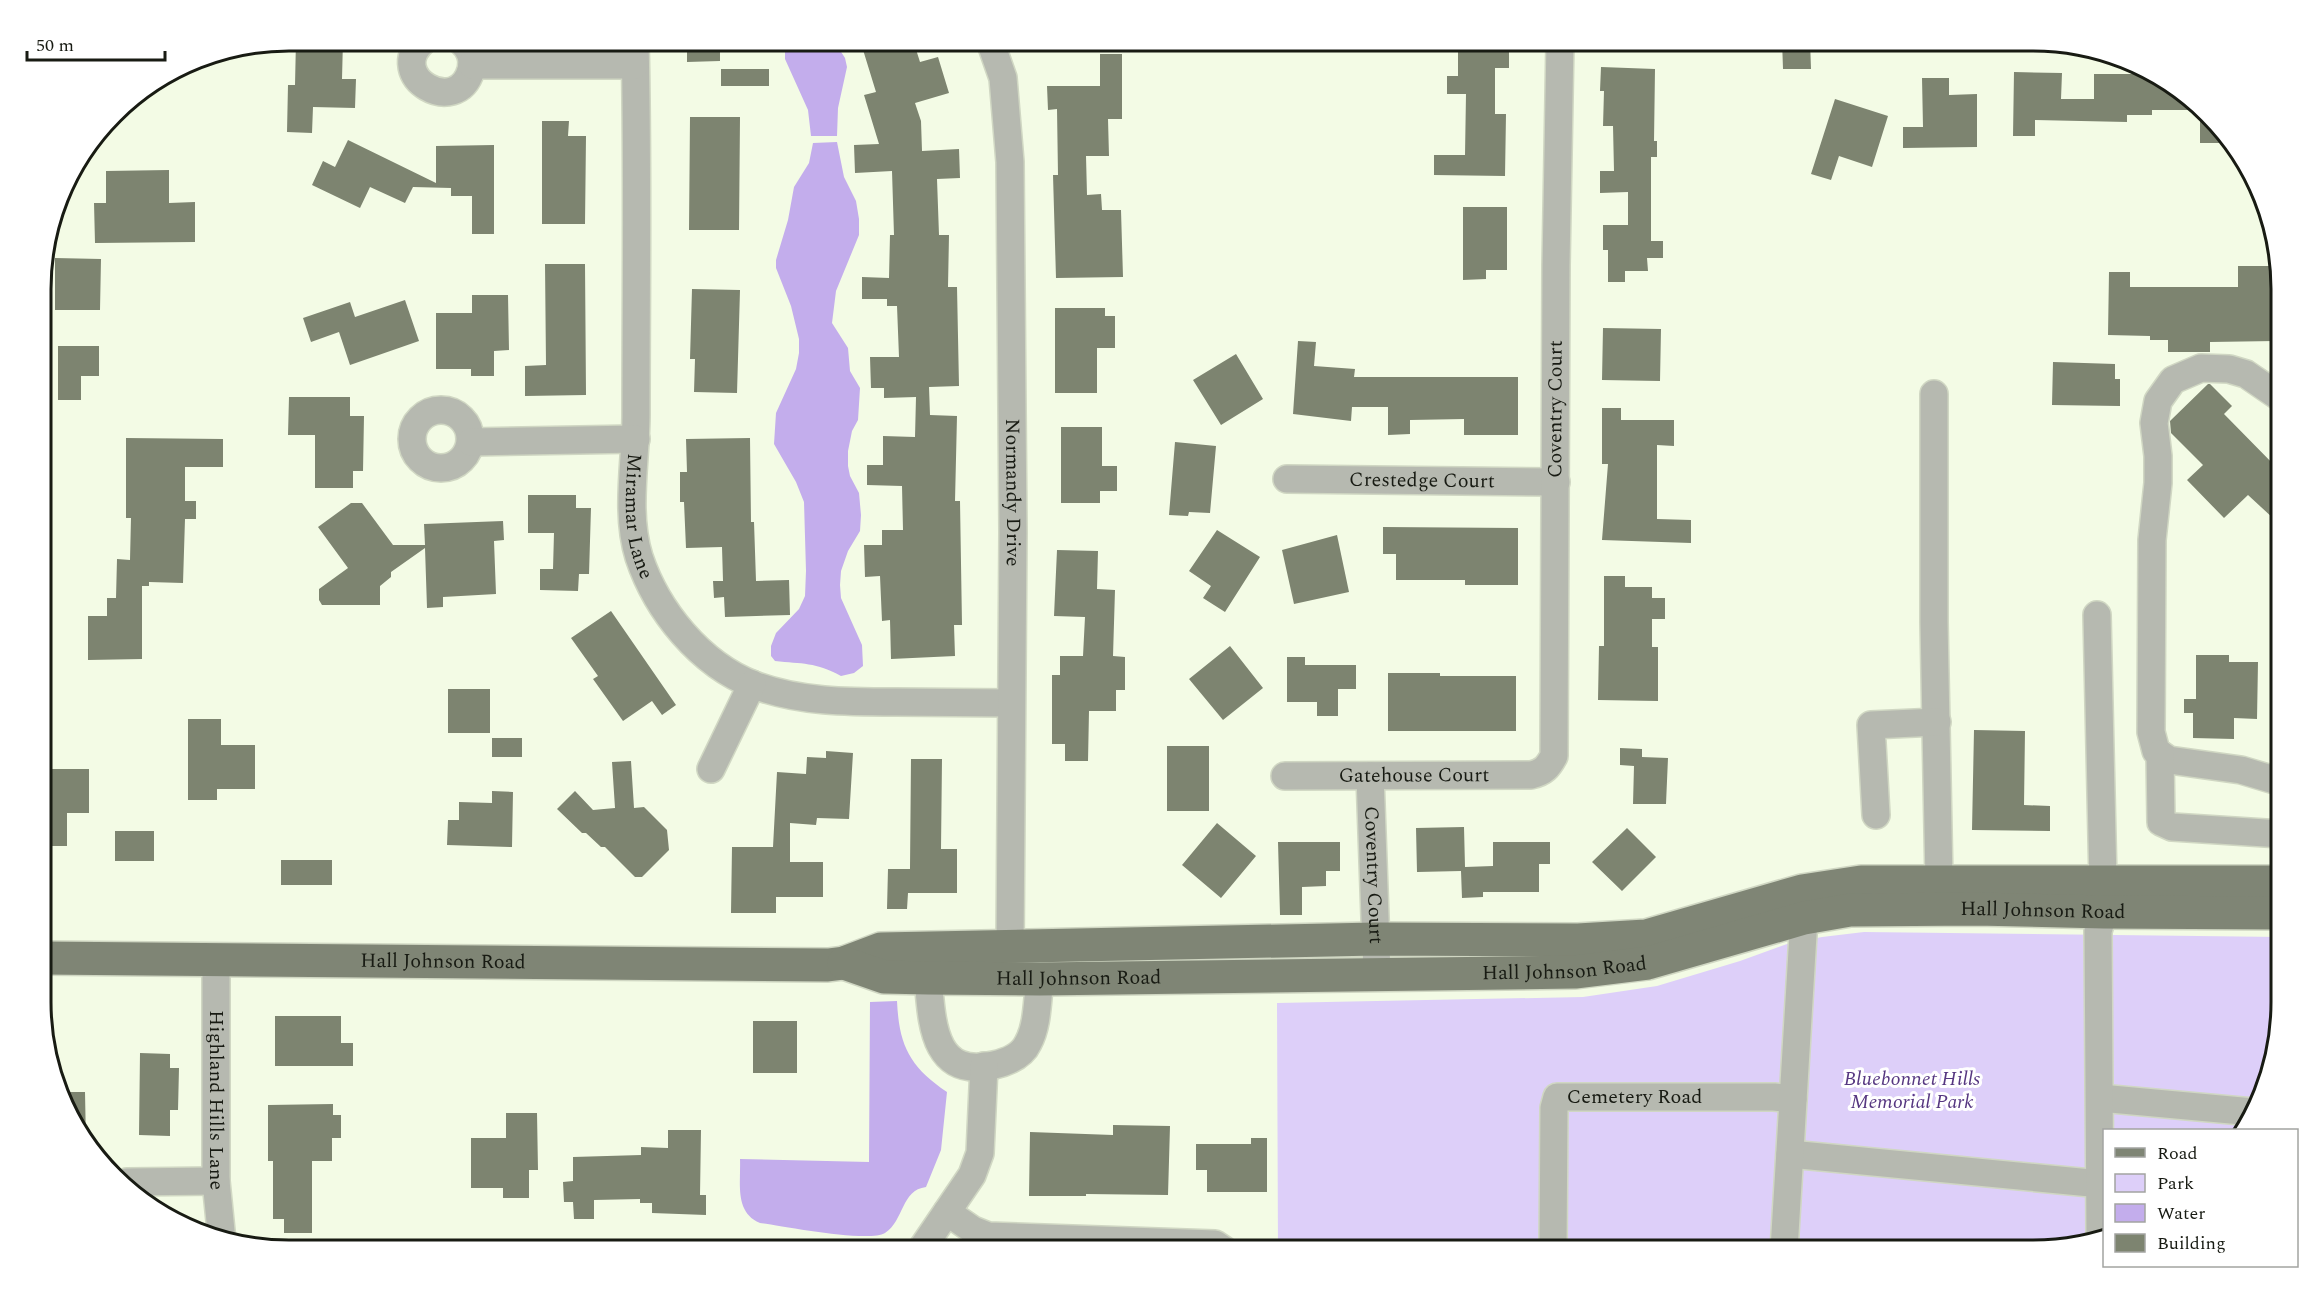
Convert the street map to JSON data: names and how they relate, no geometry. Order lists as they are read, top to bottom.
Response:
{
  "streets": {
    "main road": ["Hall Johnson Road"],
    "street": [
      "Coventry Court",
      "Crestedge Court",
      "Normandy Drive",
      "Miramar Lane",
      "Gatehouse Court",
      "Cemetery Road",
      "Highland Hills Lane"
    ]
  },
  "crossings": [
    ["Coventry Court", "Crestedge Court"],
    ["Coventry Court", "Gatehouse Court"],
    ["Coventry Court", "Hall Johnson Road"],
    ["Normandy Drive", "Miramar Lane"],
    ["Normandy Drive", "Hall Johnson Road"],
    ["Hall Johnson Road", "Highland Hills Lane"]
  ],
  "parks": ["Bluebonnet Hills Memorial Park"],
  "legend": [
    "Road",
    "Park",
    "Water",
    "Building"
  ],
  "scale_bar": "50 m"
}
